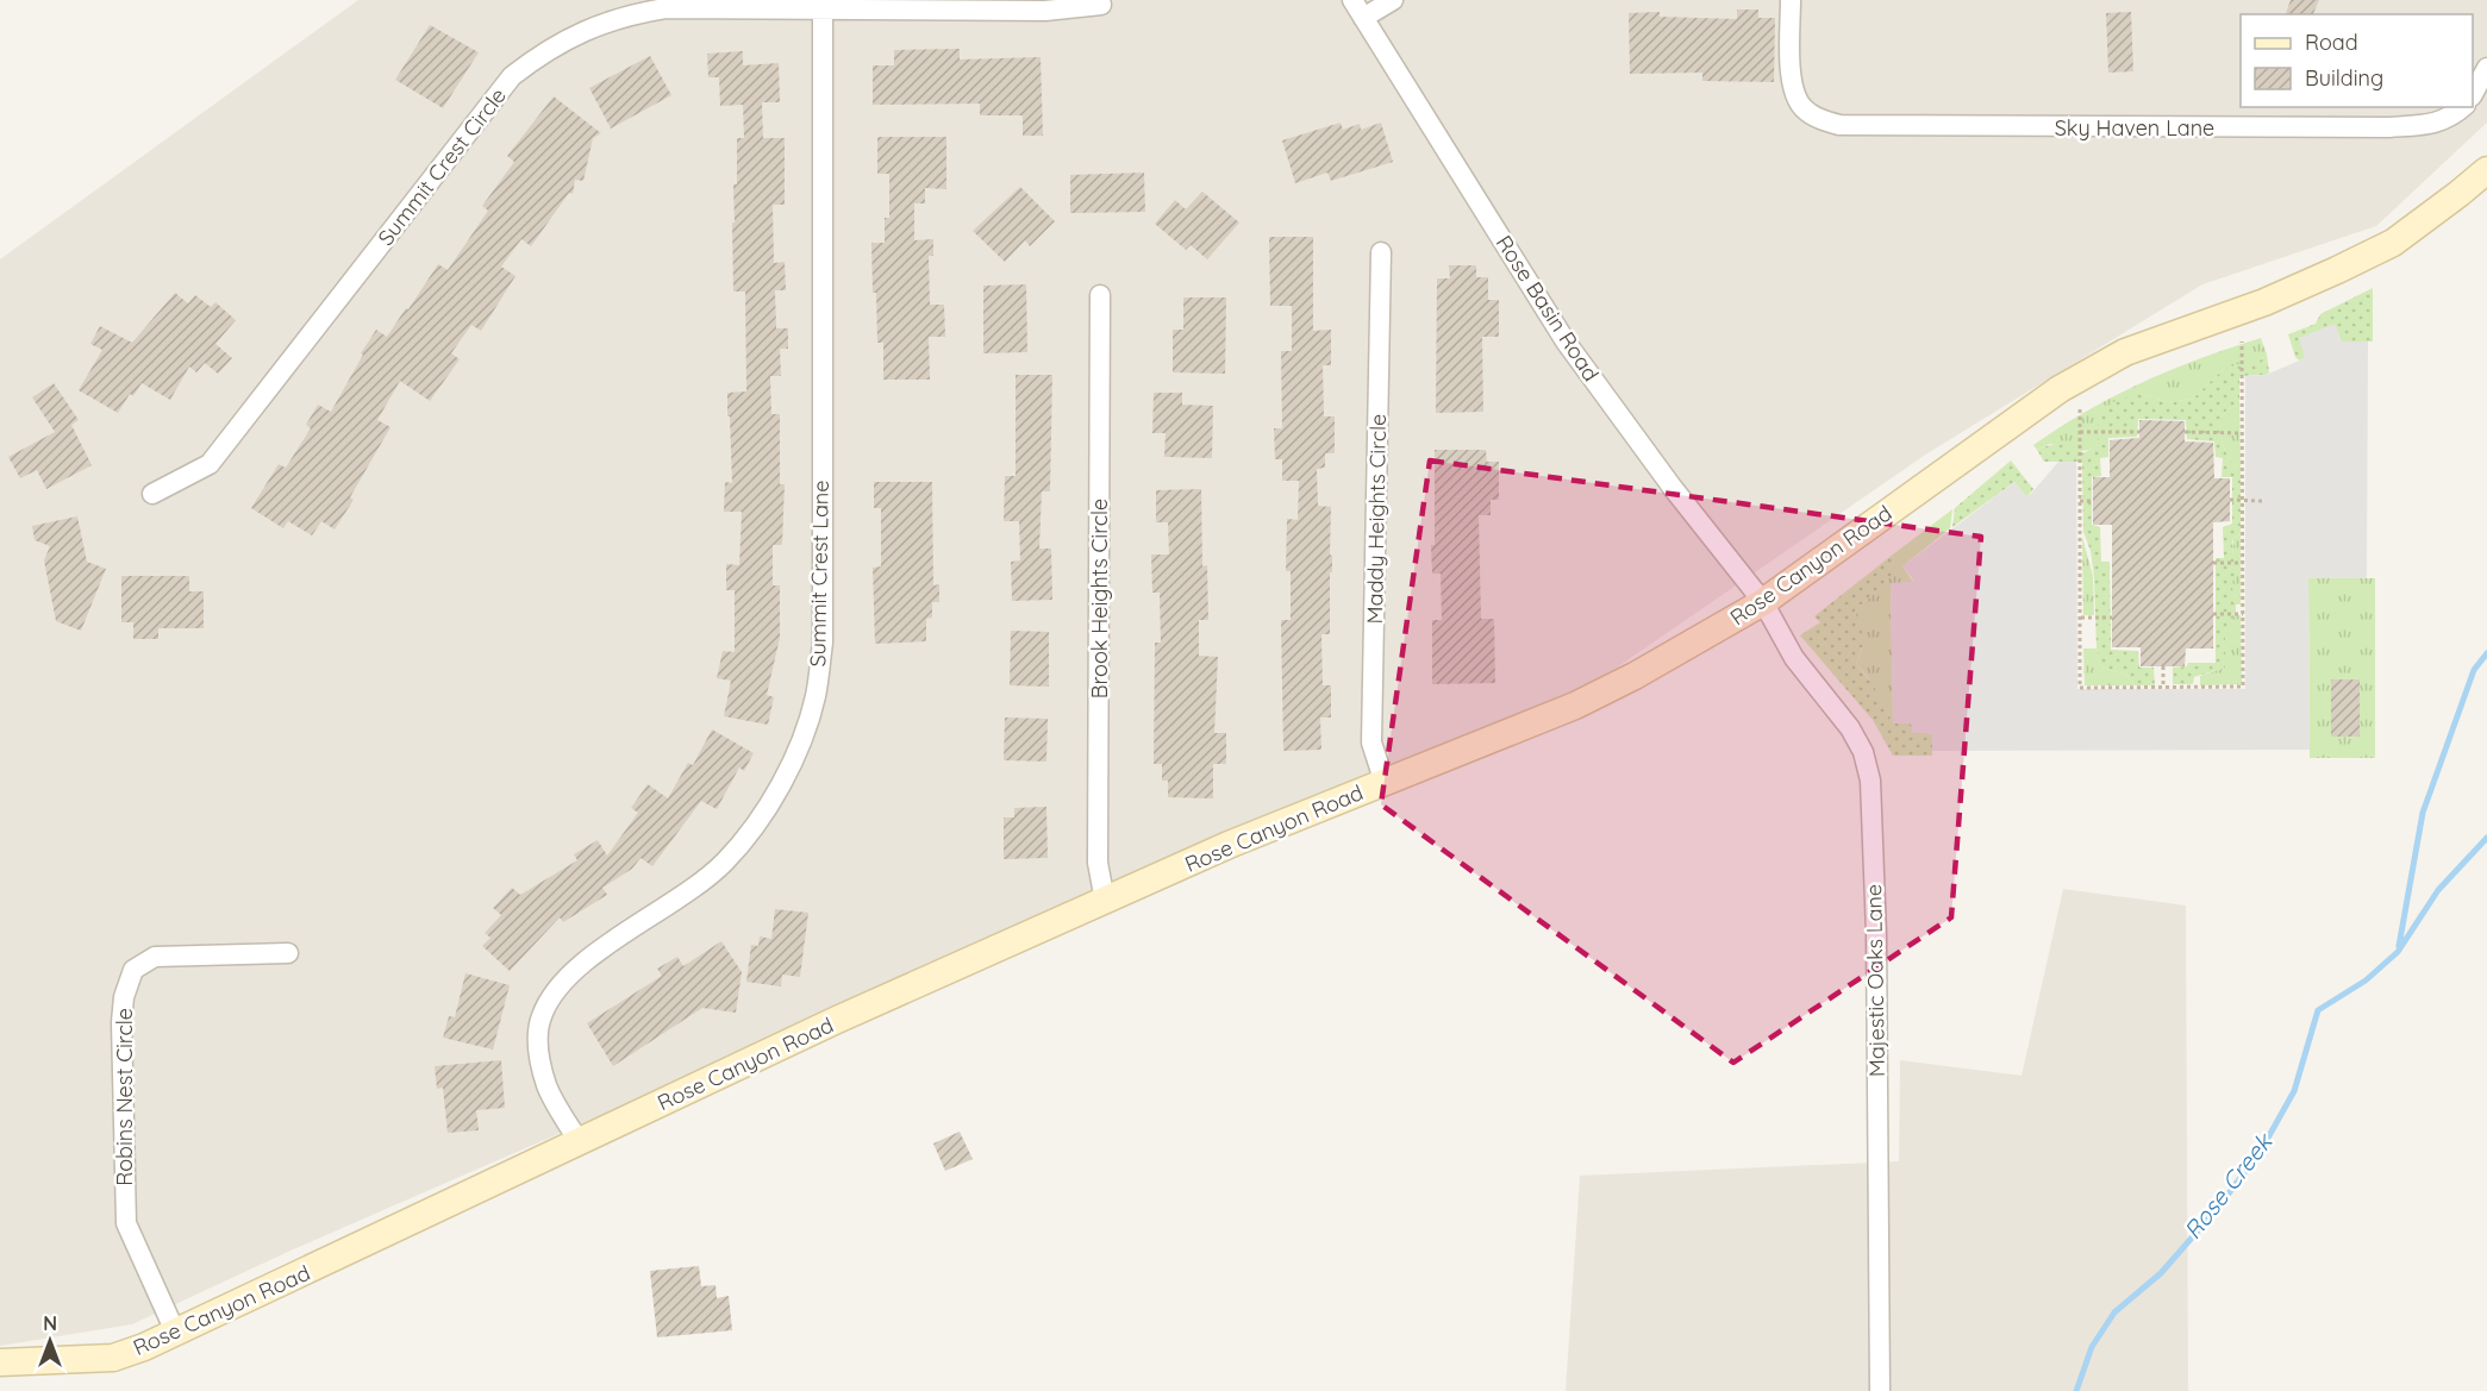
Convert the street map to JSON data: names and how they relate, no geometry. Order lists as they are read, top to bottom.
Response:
{
  "streets": {
    "street": [
      "Sky Haven Lane",
      "Summit Crest Circle",
      "Rose Basin Road",
      "Maddy Heights Circle",
      "Rose Canyon Road",
      "Summit Crest Lane",
      "Brook Heights Circle",
      "Majestic Oaks Lane",
      "Robins Nest Circle"
    ]
  },
  "crossings": [
    ["Summit Crest Circle", "Summit Crest Lane"],
    ["Rose Basin Road", "Rose Canyon Road"],
    ["Rose Basin Road", "Majestic Oaks Lane"],
    ["Maddy Heights Circle", "Rose Canyon Road"],
    ["Rose Canyon Road", "Summit Crest Lane"],
    ["Rose Canyon Road", "Brook Heights Circle"],
    ["Rose Canyon Road", "Majestic Oaks Lane"],
    ["Rose Canyon Road", "Robins Nest Circle"]
  ],
  "water": ["Rose Creek"],
  "legend": ["Road", "Building"],
  "north": "top"
}
